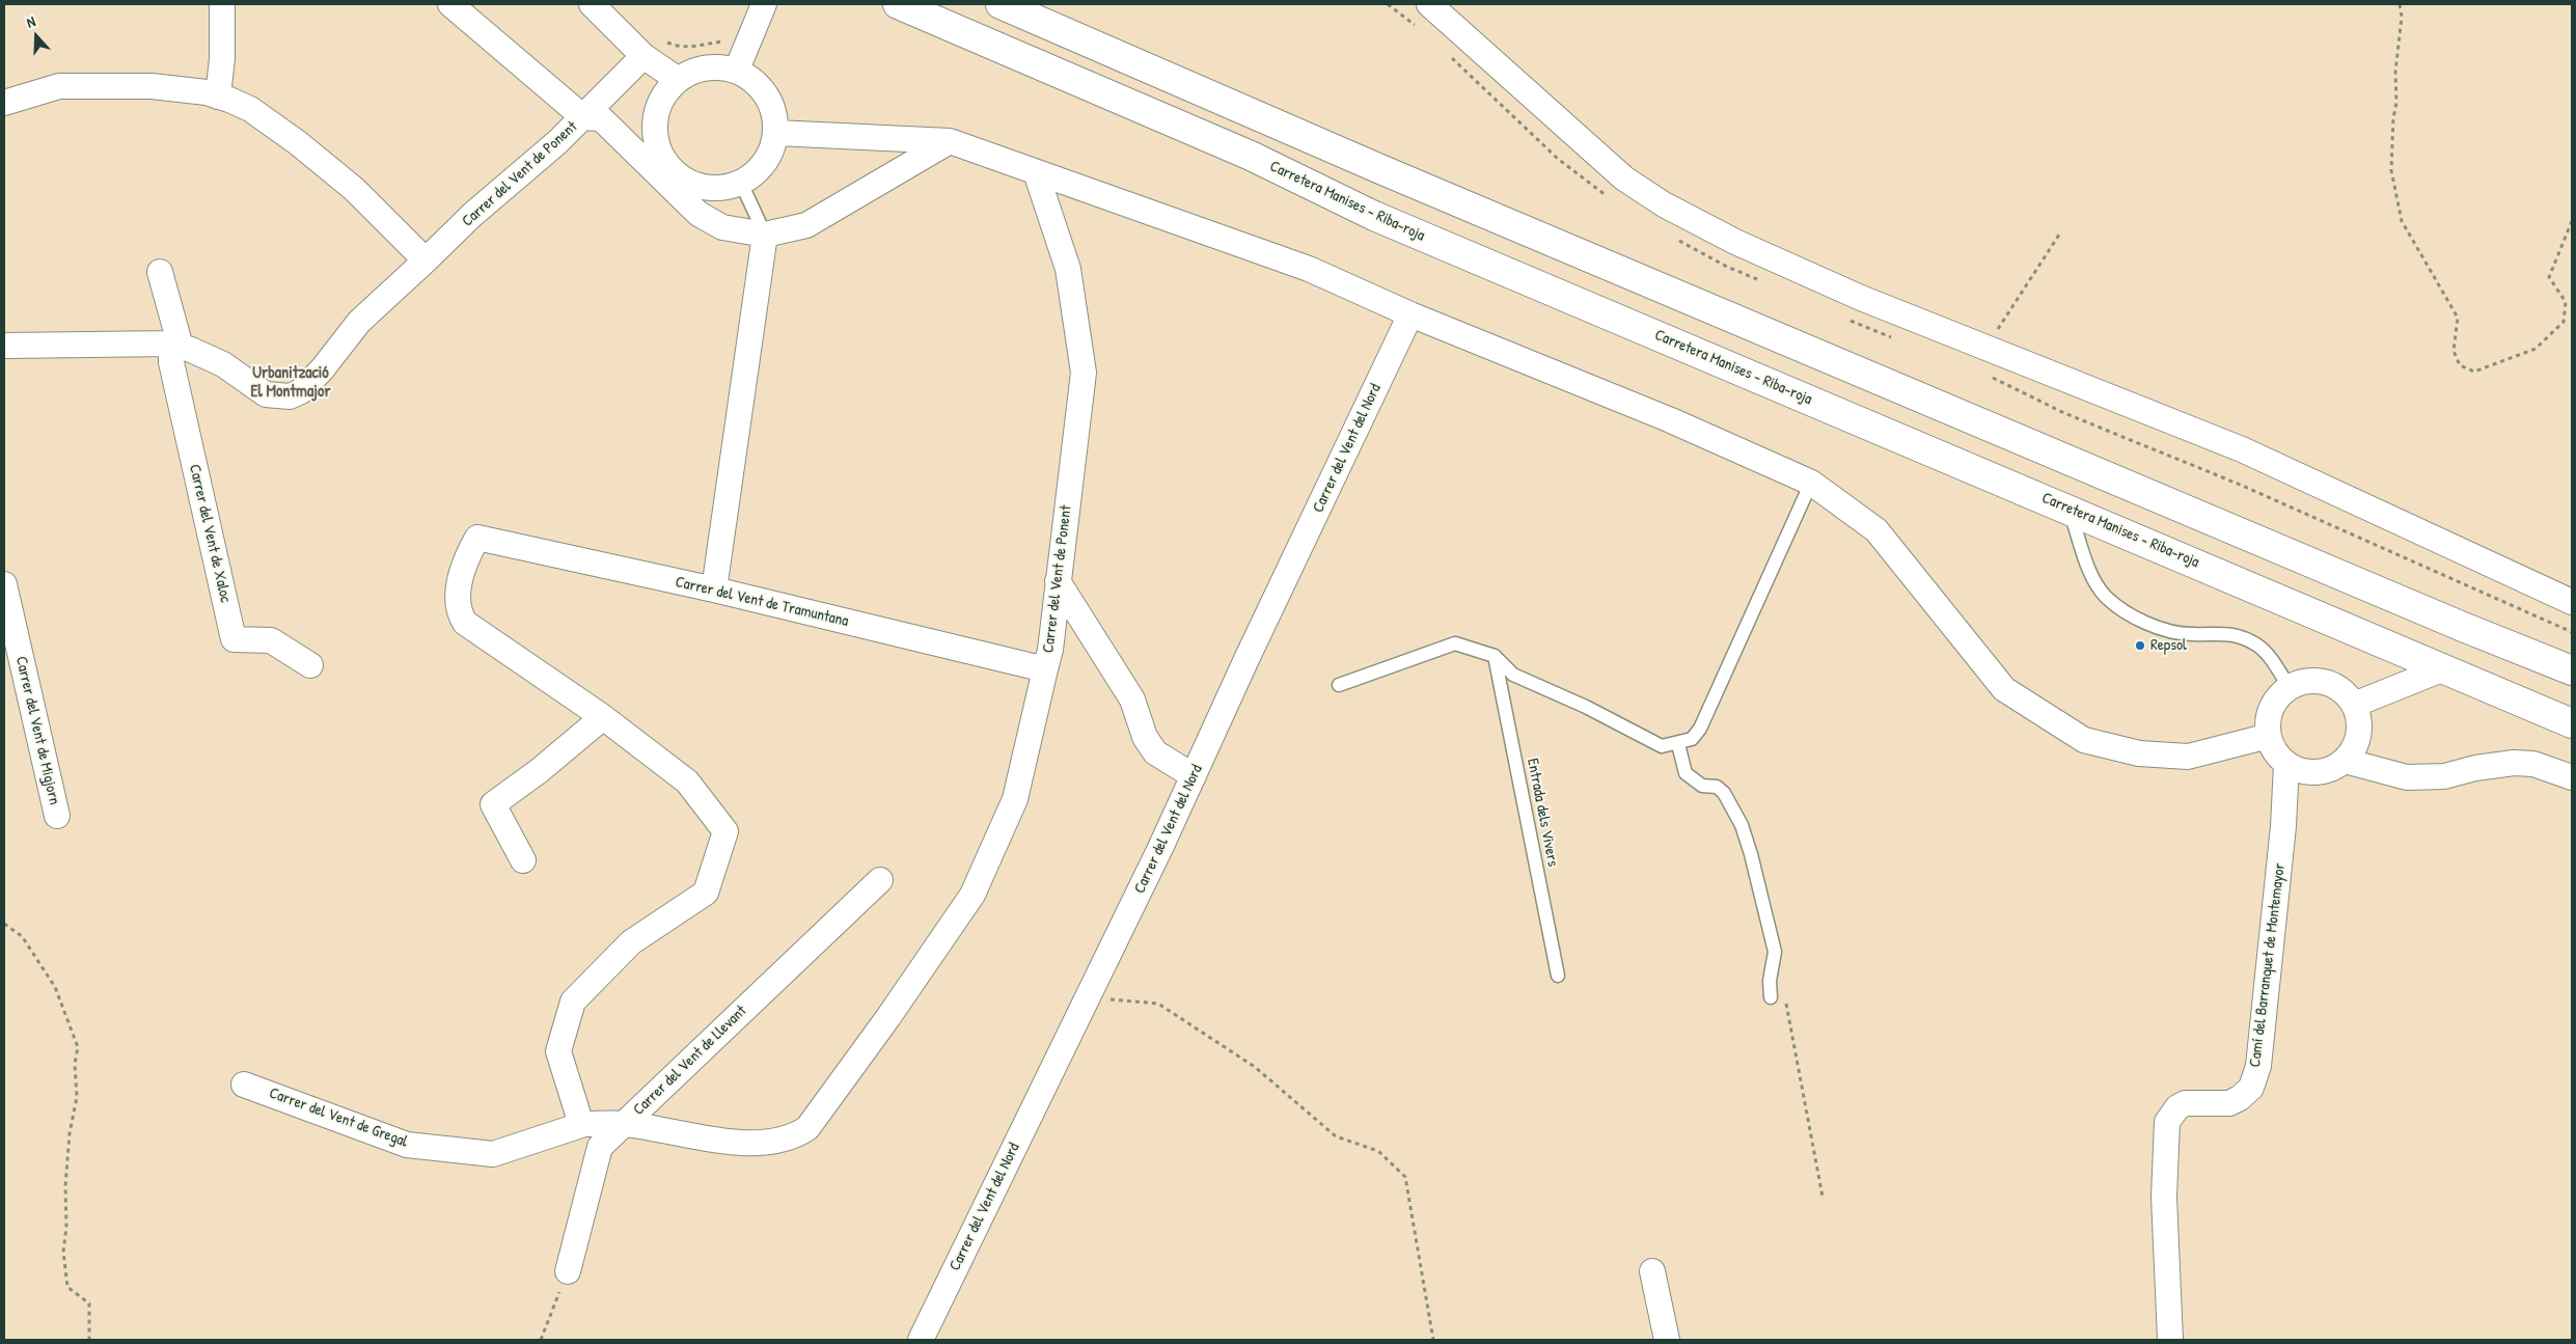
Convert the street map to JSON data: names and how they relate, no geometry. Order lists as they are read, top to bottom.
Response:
{
  "streets": {
    "main road": ["Carretera Manises - Riba-roja"],
    "street": [
      "Carrer del Vent de Ponent",
      "Carrer del Vent del Nord",
      "Carrer del Vent de Xaloc",
      "Carrer del Vent de Tramuntana",
      "Carrer del Vent de Migjorn",
      "Camí del Barranquet de Montemayor",
      "Carrer del Vent de Llevant",
      "Carrer del Vent de Gregal"
    ],
    "lane": ["Entrada dels Vivers"]
  },
  "crossings": [
    ["Carrer del Vent de Ponent", "Carrer del Vent de Tramuntana"],
    ["Carrer del Vent de Ponent", "Carrer del Vent de Llevant"],
    ["Carrer del Vent de Llevant", "Carrer del Vent de Gregal"]
  ],
  "districts": ["Urbanització El Montmajor"],
  "places": ["Repsol"],
  "north": "top"
}
